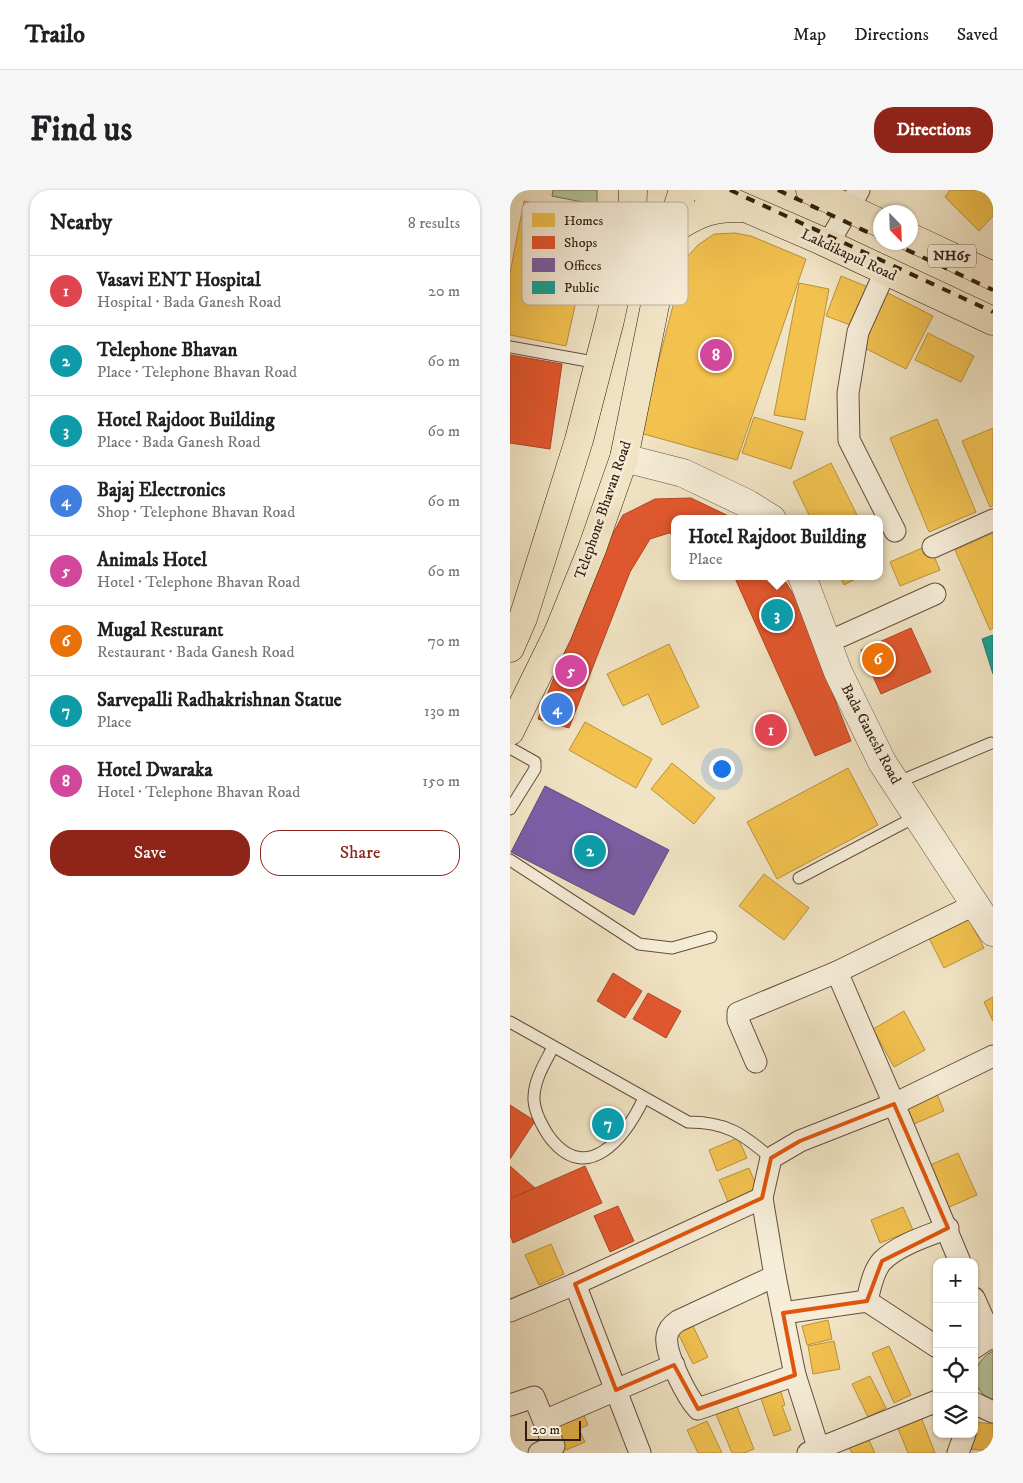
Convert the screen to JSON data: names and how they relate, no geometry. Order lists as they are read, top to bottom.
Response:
{
  "streets": {
    "main road": ["Lakdikapul Road", "NH65", "Telephone Bhavan Road"],
    "street": ["Bada Ganesh Road"]
  },
  "legend": [
    "Homes",
    "Shops",
    "Offices",
    "Public"
  ],
  "scale_bar": "20 m",
  "north": "bottom right",
  "page": {
    "header": "Trailo",
    "nav": ["Map", "Directions", "Saved"],
    "buttons": [
      "Directions",
      ["Save", "Share"]
    ],
    "title": "Find us",
    "heading": ["Nearby", "8 results"],
    "list": [
      {
        "mark": "1",
        "name": "Vasavi ENT Hospital",
        "note": "Hospital · Bada Ganesh Road",
        "value": "20 m"
      },
      {
        "mark": "2",
        "name": "Telephone Bhavan",
        "note": "Place · Telephone Bhavan Road",
        "value": "60 m"
      },
      {
        "mark": "3",
        "name": "Hotel Rajdoot Building",
        "note": "Place · Bada Ganesh Road",
        "value": "60 m"
      },
      {
        "mark": "4",
        "name": "Bajaj Electronics",
        "note": "Shop · Telephone Bhavan Road",
        "value": "60 m"
      },
      {
        "mark": "5",
        "name": "Animals Hotel",
        "note": "Hotel · Telephone Bhavan Road",
        "value": "60 m"
      },
      {
        "mark": "6",
        "name": "Mugal Resturant",
        "note": "Restaurant · Bada Ganesh Road",
        "value": "70 m"
      },
      {
        "mark": "7",
        "name": "Sarvepalli Radhakrishnan Statue",
        "note": "Place",
        "value": "130 m"
      },
      {
        "mark": "8",
        "name": "Hotel Dwaraka",
        "note": "Hotel · Telephone Bhavan Road",
        "value": "150 m"
      }
    ],
    "pins": [
      "8",
      "3",
      "6",
      "5",
      "4",
      "1",
      "2",
      "7"
    ],
    "popup": ["Hotel Rajdoot Building", "Place"],
    "map_buttons": ["+", "−"],
    "scale": "20 m"
  }
}
